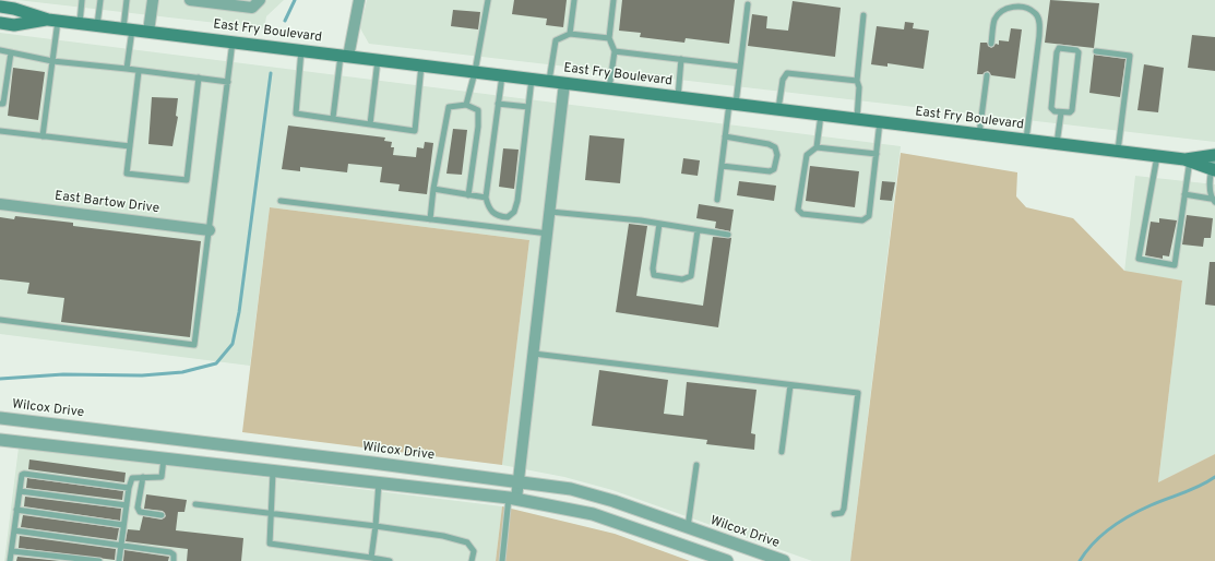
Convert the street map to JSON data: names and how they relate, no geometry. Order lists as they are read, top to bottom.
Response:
{
  "streets": {
    "main road": ["East Fry Boulevard"],
    "street": ["East Bartow Drive", "Wilcox Drive"]
  }
}
